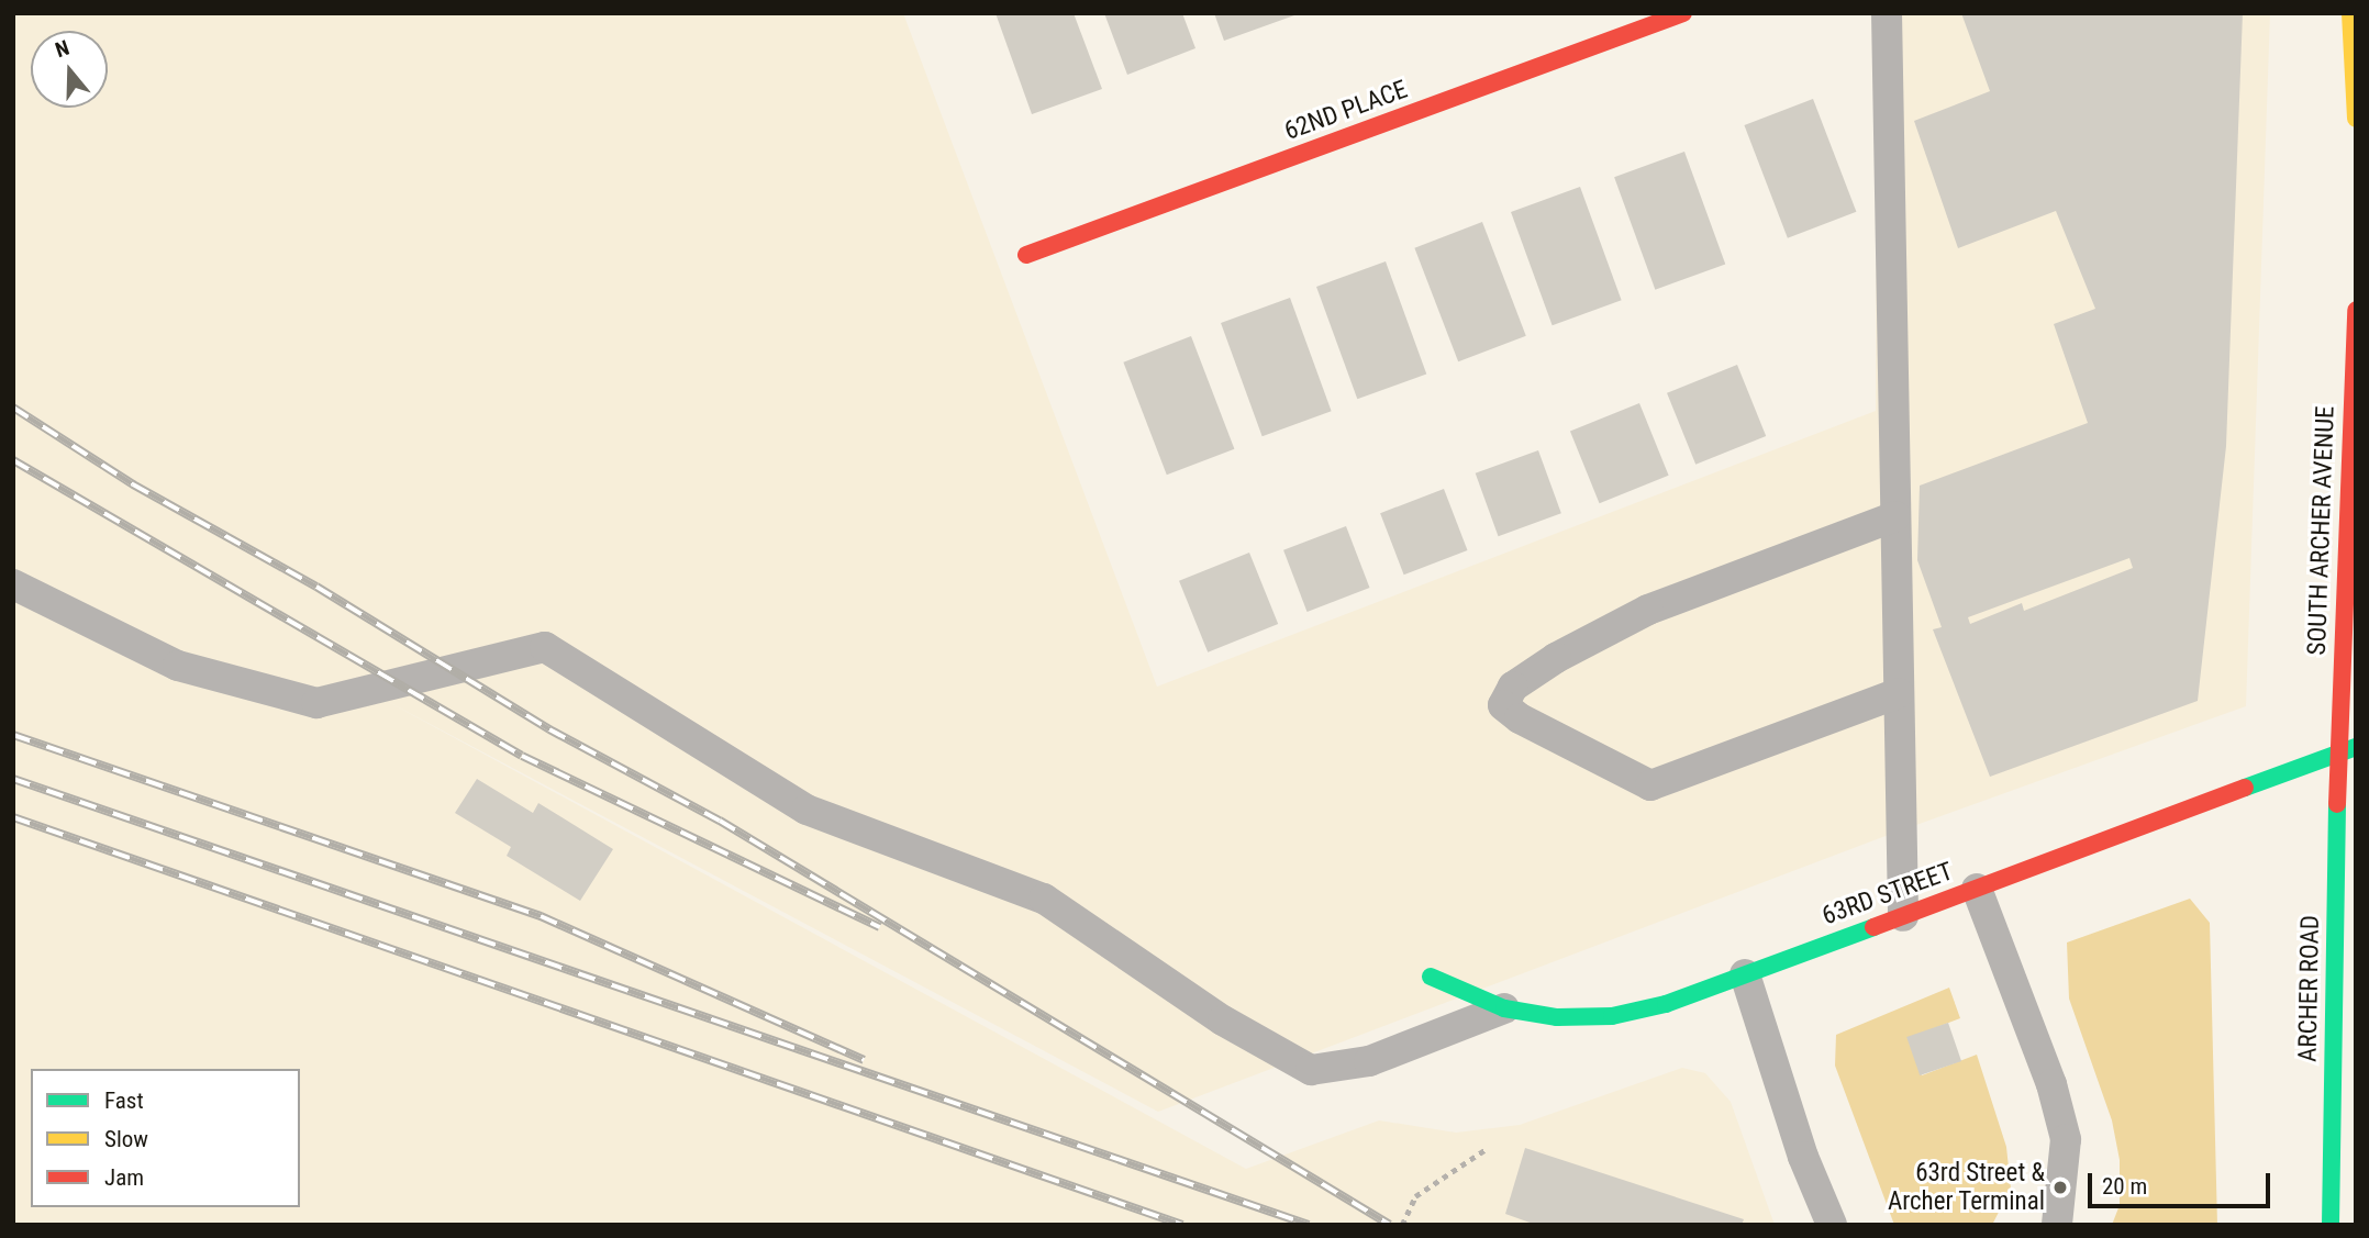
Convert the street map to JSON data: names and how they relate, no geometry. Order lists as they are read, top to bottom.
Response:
{
  "streets": {
    "street": [
      "62ND PLACE",
      "SOUTH ARCHER AVENUE",
      "63RD STREET",
      "ARCHER ROAD"
    ]
  },
  "crossings": [
    ["SOUTH ARCHER AVENUE", "63RD STREET"],
    ["SOUTH ARCHER AVENUE", "ARCHER ROAD"],
    ["63RD STREET", "ARCHER ROAD"]
  ],
  "places": ["63rd Street & Archer Terminal"],
  "legend": ["Fast", "Slow", "Jam"],
  "scale_bar": "20 m",
  "north": "top"
}
